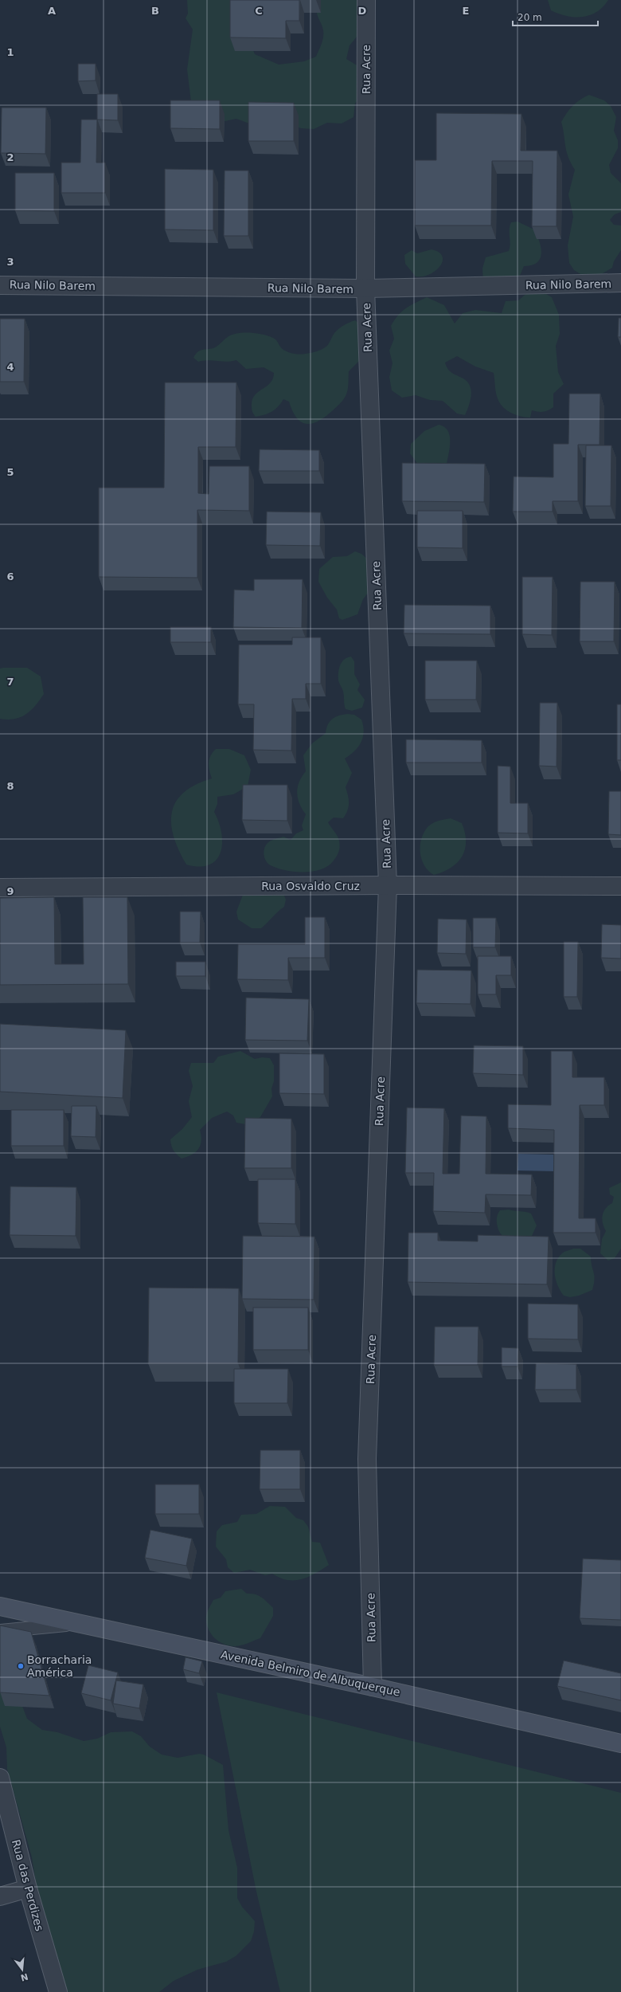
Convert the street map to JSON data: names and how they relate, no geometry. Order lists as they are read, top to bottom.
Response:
{
  "streets": {
    "main road": ["Avenida Belmiro de Albuquerque"],
    "street": [
      "Rua Acre",
      "Rua Nilo Barem",
      "Rua Osvaldo Cruz",
      "Rua das Perdizes"
    ]
  },
  "crossings": [
    ["Rua Acre", "Rua Nilo Barem"],
    ["Rua Acre", "Rua Osvaldo Cruz"],
    ["Rua Acre", "Avenida Belmiro de Albuquerque"]
  ],
  "places": ["Borracharia América"],
  "scale_bar": "20 m",
  "north": "bottom",
  "grid": {
    "columns": [
      "A",
      "B",
      "C",
      "D",
      "E"
    ],
    "rows": [
      "1",
      "2",
      "3",
      "4",
      "5",
      "6",
      "7",
      "8",
      "9"
    ]
  }
}
